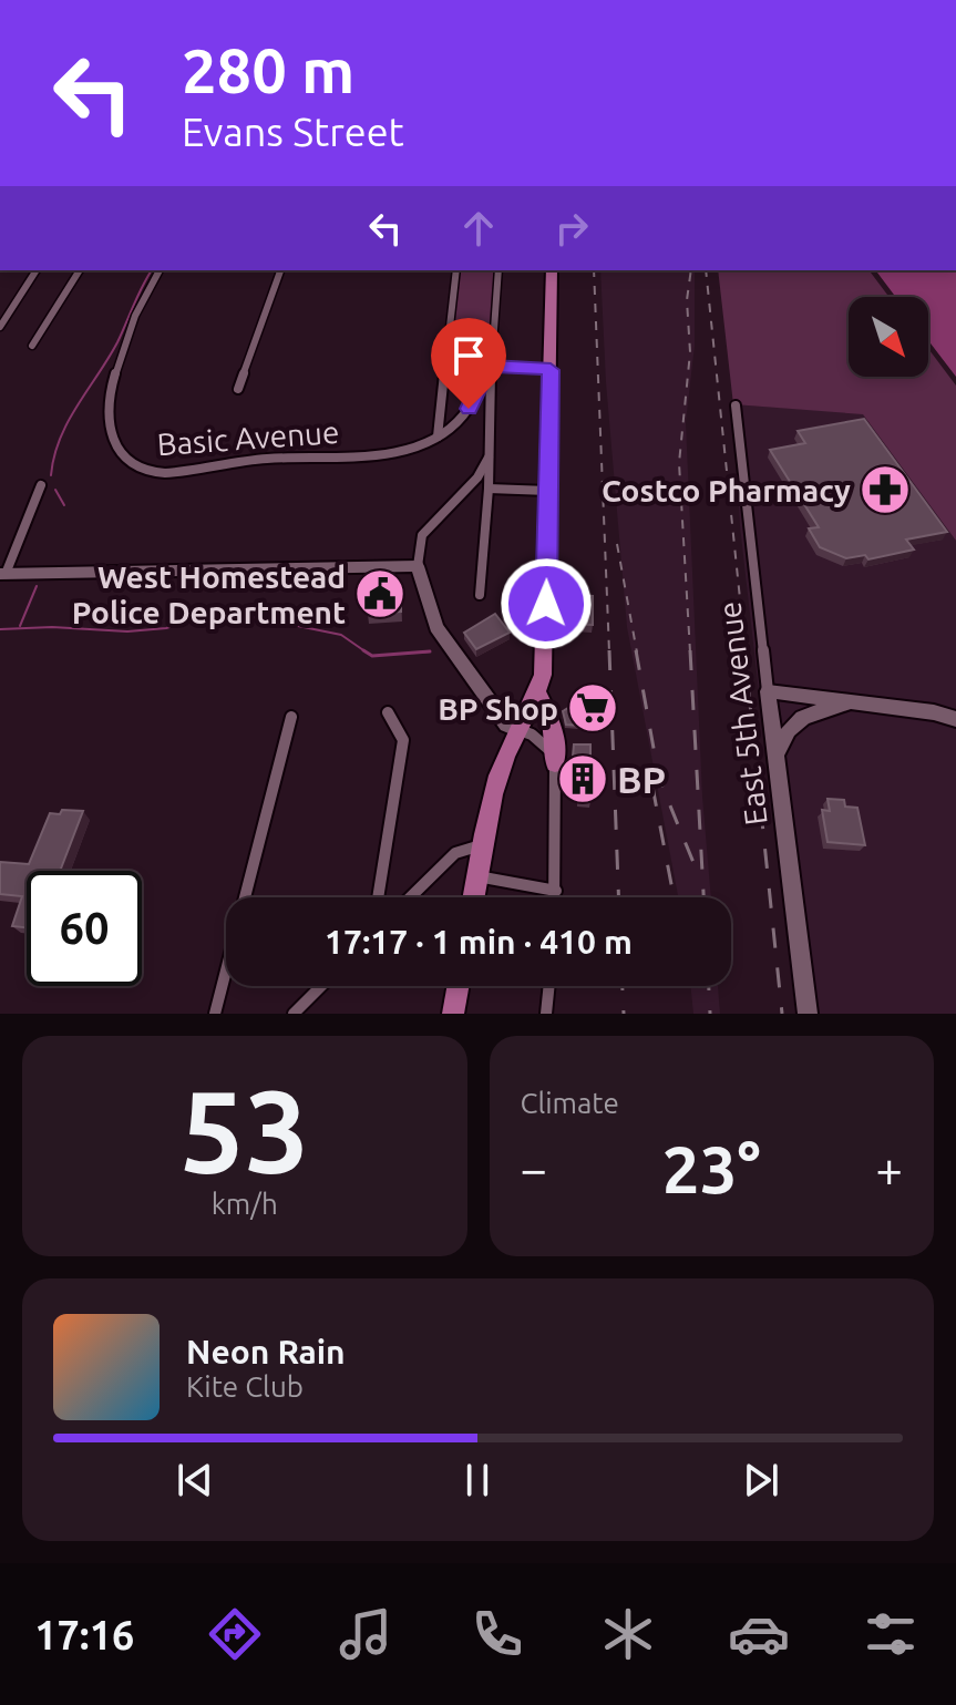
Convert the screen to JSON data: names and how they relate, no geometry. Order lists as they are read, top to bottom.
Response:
{
  "streets": {
    "street": ["Basic Avenue", "East 5th Avenue"]
  },
  "places": {
    "pharmacy": ["Costco Pharmacy"],
    "public building": ["West Homestead Police Department"],
    "supermarket": ["BP Shop"],
    "building": ["BP"]
  },
  "north": "bottom right",
  "page": {
    "turn": ["280 m", "Evans Street"],
    "limit": "60",
    "trip": "17:17 · 1 min · 410 m",
    "tile": [
      ["53", "km/h"],
      "Climate"
    ],
    "heat": ["−", "23°", "+"],
    "song": ["Neon Rain", "Kite Club"],
    "tabs": "17:16"
  }
}
